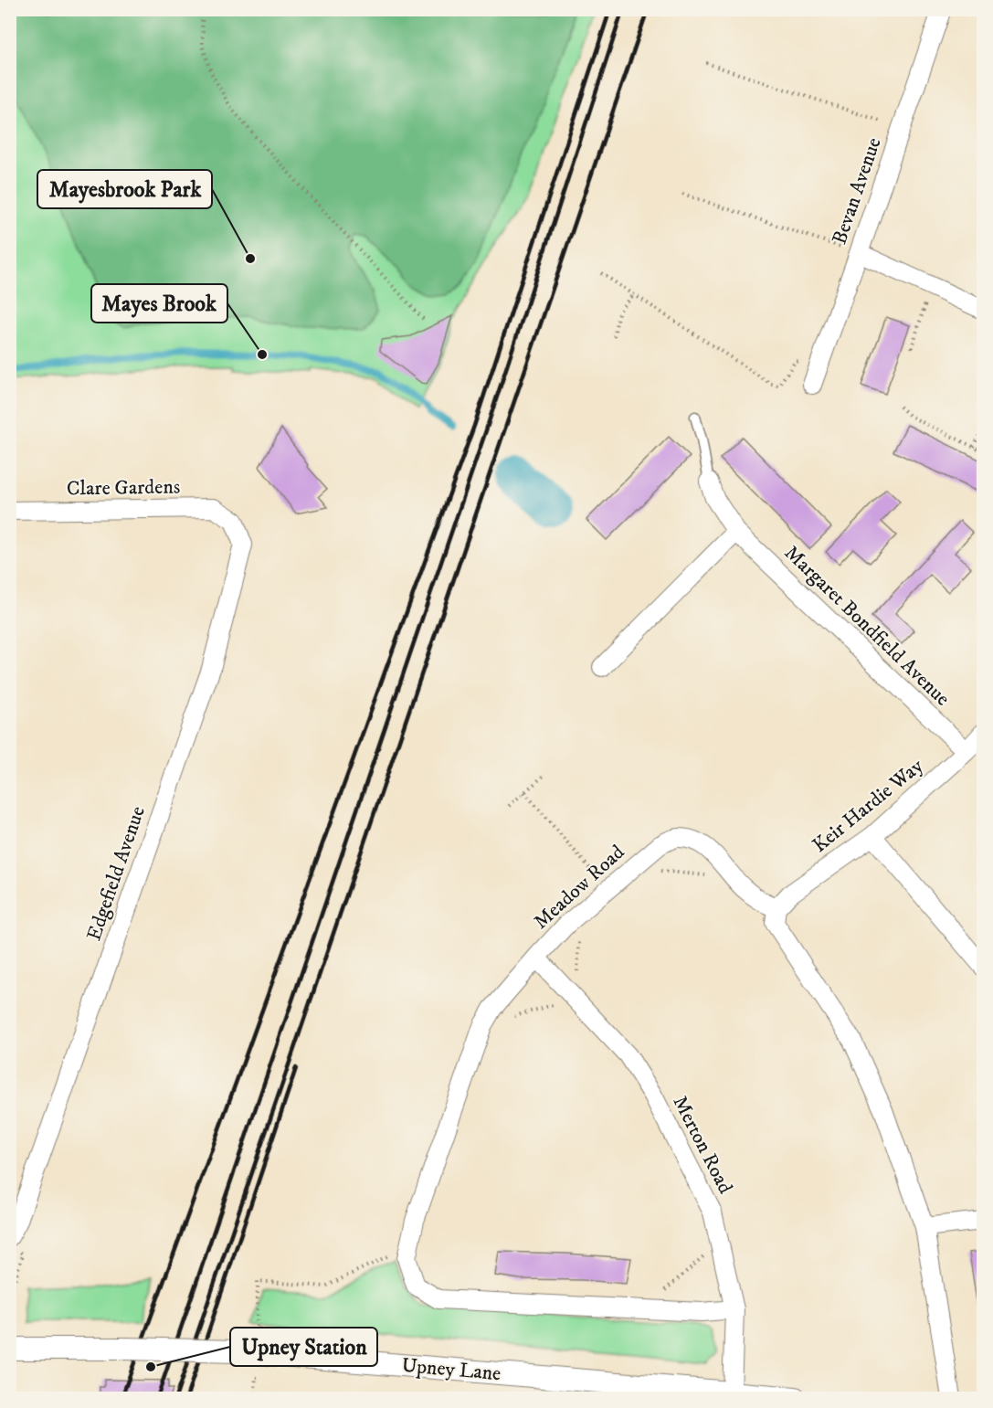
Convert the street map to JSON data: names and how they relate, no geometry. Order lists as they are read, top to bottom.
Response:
{
  "streets": {
    "street": [
      "Bevan Avenue",
      "Clare Gardens",
      "Margaret Bondfield Avenue",
      "Keir Hardie Way",
      "Edgefield Avenue",
      "Meadow Road",
      "Merton Road",
      "Upney Lane"
    ]
  },
  "crossings": [
    ["Clare Gardens", "Edgefield Avenue"],
    ["Margaret Bondfield Avenue", "Keir Hardie Way"],
    ["Keir Hardie Way", "Meadow Road"],
    ["Meadow Road", "Merton Road"],
    ["Merton Road", "Upney Lane"]
  ],
  "places": ["Mayesbrook Park", "Mayes Brook", "Upney Station"]
}
